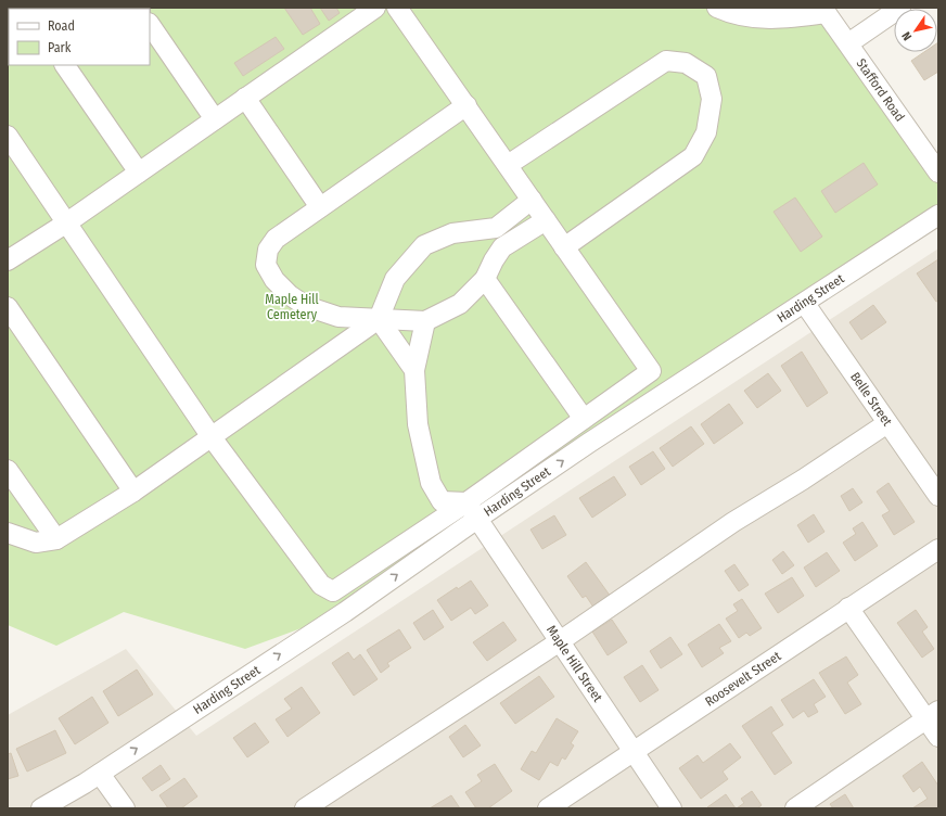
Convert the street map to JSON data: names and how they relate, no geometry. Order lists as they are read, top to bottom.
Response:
{
  "streets": {
    "street": [
      "Stafford Road",
      "Harding Street",
      "Belle Street",
      "Maple Hill Street",
      "Roosevelt Street"
    ]
  },
  "crossings": [
    ["Harding Street", "Belle Street"],
    ["Harding Street", "Maple Hill Street"],
    ["Maple Hill Street", "Roosevelt Street"]
  ],
  "parks": ["Maple Hill Cemetery"],
  "legend": ["Road", "Park"],
  "north": "bottom left"
}
